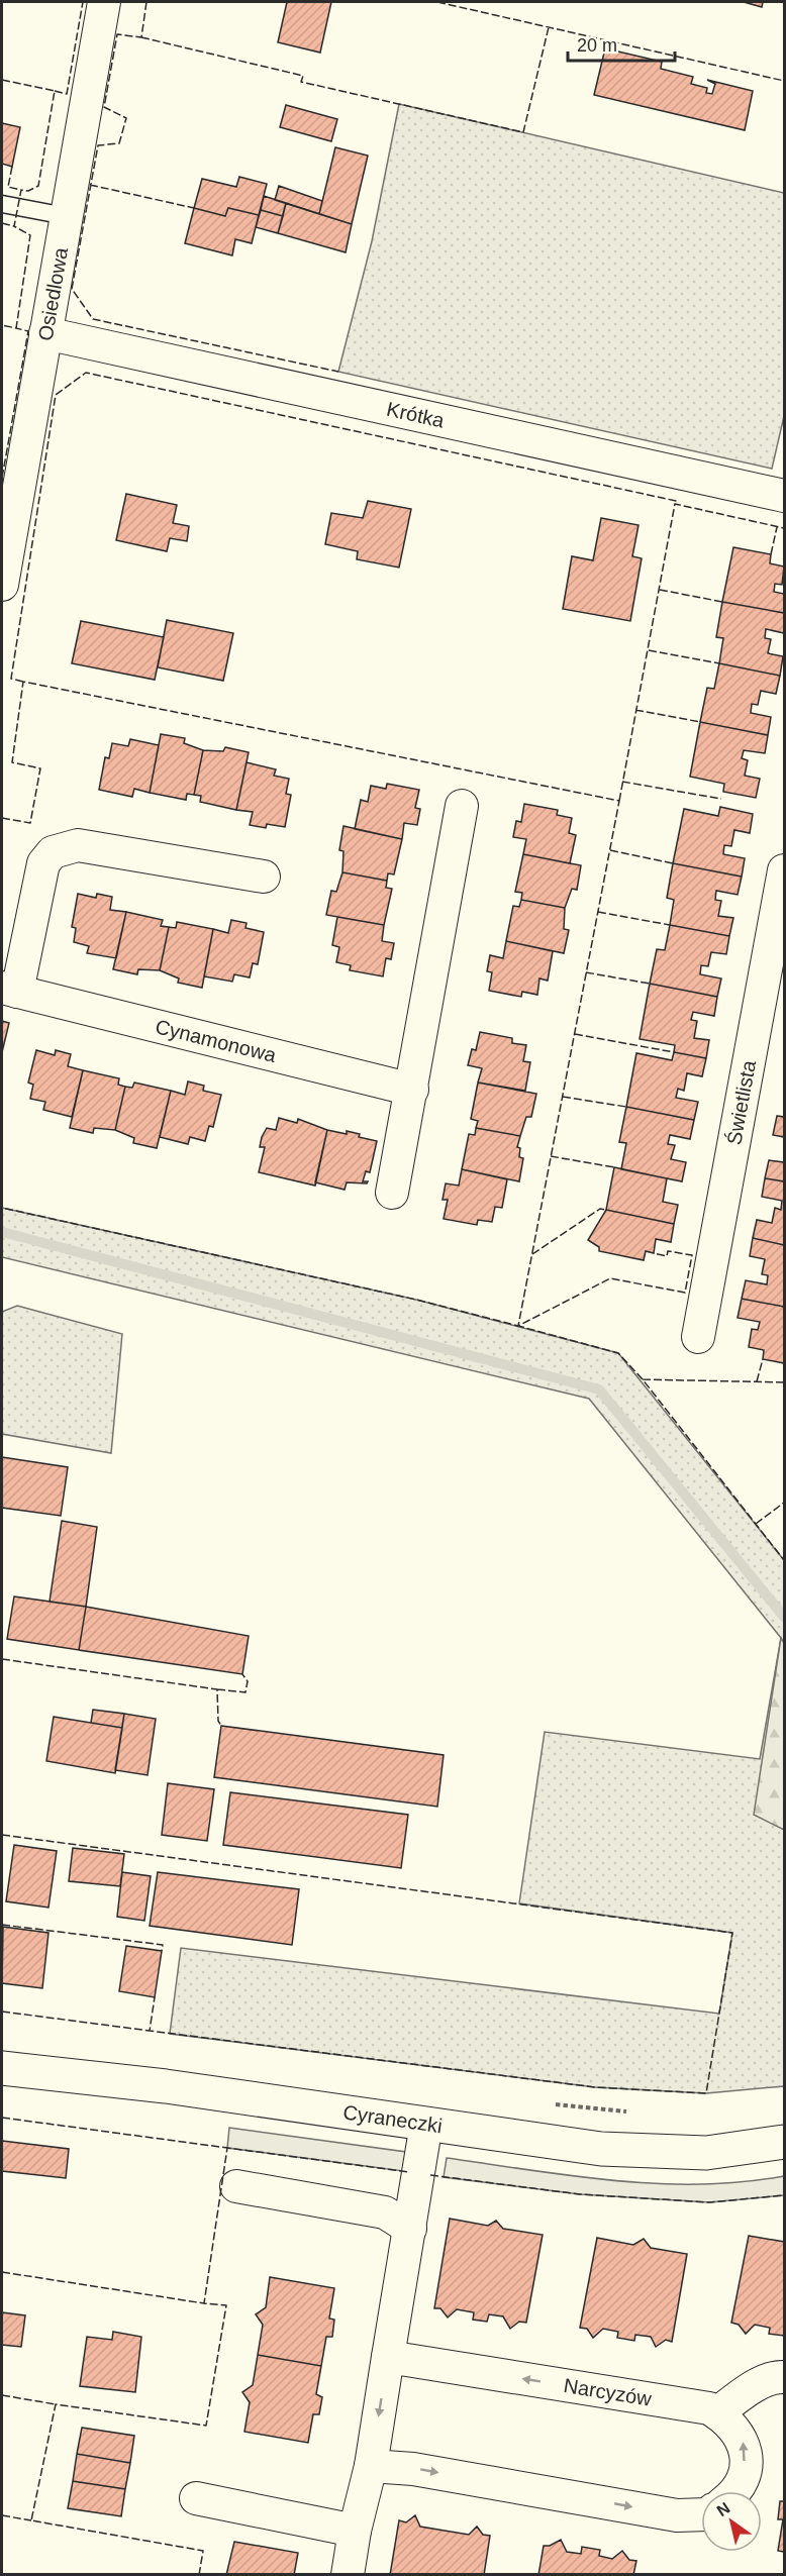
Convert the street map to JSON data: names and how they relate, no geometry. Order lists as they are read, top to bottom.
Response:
{
  "streets": {
    "street": [
      "Osiedlowa",
      "Krótka",
      "Cynamonowa",
      "Świetlista",
      "Cyraneczki",
      "Narcyzów"
    ]
  },
  "crossings": [
    ["Osiedlowa", "Krótka"]
  ],
  "scale_bar": "20 m",
  "north": "top left"
}
